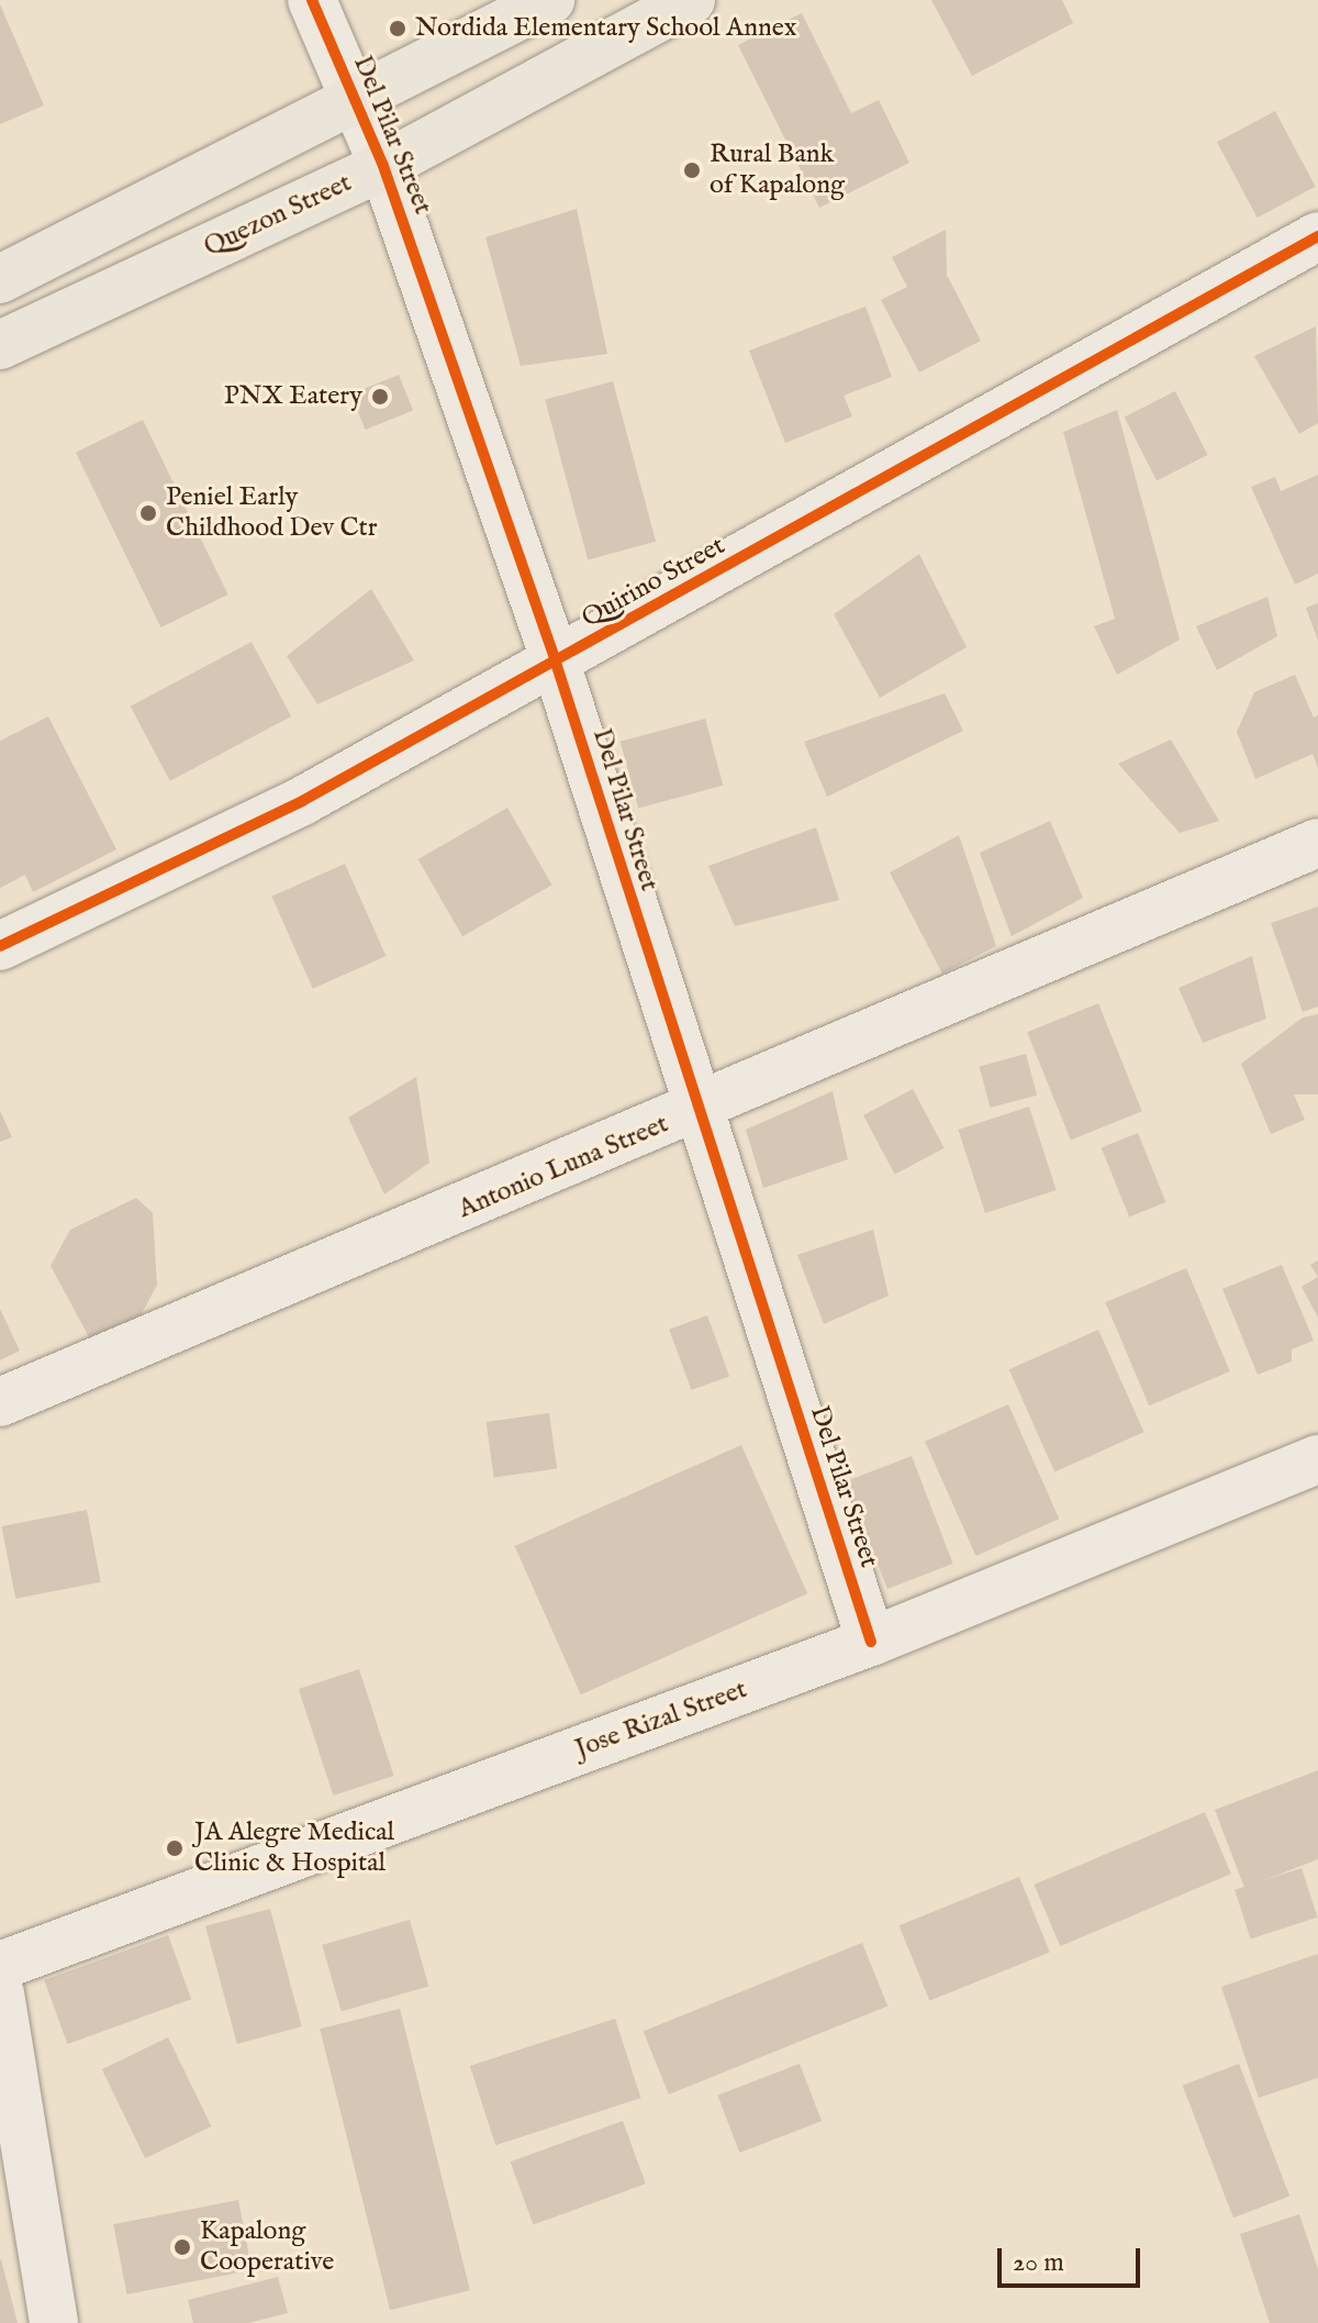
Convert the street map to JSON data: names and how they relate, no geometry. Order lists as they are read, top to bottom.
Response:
{
  "streets": {
    "highway": ["Quezon Street"],
    "street": [
      "Del Pilar Street",
      "Quirino Street",
      "Antonio Luna Street",
      "Jose Rizal Street"
    ]
  },
  "crossings": [
    ["Del Pilar Street", "Quezon Street"],
    ["Del Pilar Street", "Quirino Street"],
    ["Del Pilar Street", "Antonio Luna Street"],
    ["Del Pilar Street", "Jose Rizal Street"]
  ],
  "places": [
    "Nordida Elementary School Annex",
    "Rural Bank of Kapalong",
    "PNX Eatery",
    "Peniel Early Childhood Dev Ctr",
    "JA Alegre Medical Clinic & Hospital",
    "Kapalong Cooperative"
  ],
  "scale_bar": "20 m"
}
